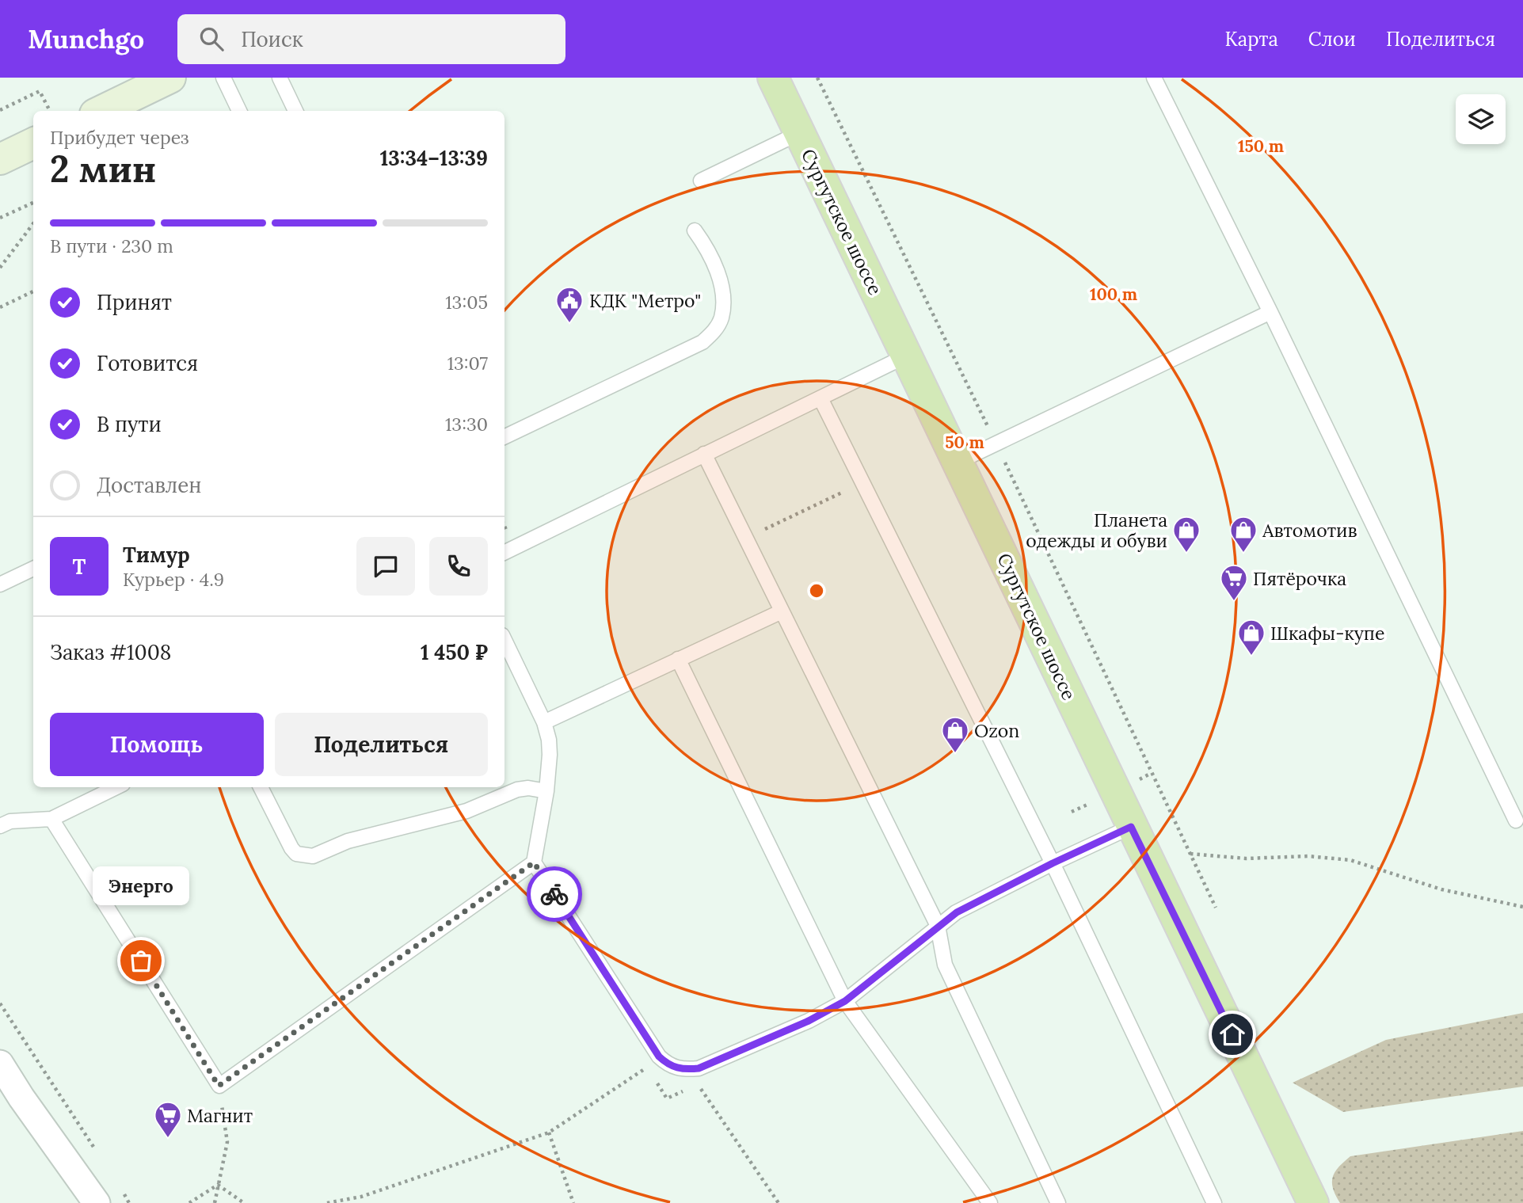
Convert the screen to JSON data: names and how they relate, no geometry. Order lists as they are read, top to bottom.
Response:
{
  "streets": {
    "main road": ["Сургутское шоссе"]
  },
  "places": {
    "public building": ["КДК \"Метро\""],
    "shop": [
      "Планета одежды и обуви",
      "Автомотив",
      "Шкафы-купе",
      "Ozon"
    ],
    "supermarket": ["Пятёрочка", "Магнит"],
    "other": ["Энерго"]
  },
  "page": {
    "header": "Munchgo",
    "search": "Поиск",
    "nav": ["Карта", "Слои", "Поделиться"],
    "heading": ["2 мин", "Прибудет через", "13:34–13:39"],
    "panel": [
      "Тимур",
      "Курьер · 4.9",
      "Заказ #1008",
      "1 450 ₽"
    ],
    "bar": "В пути · 230 m",
    "list": [
      ["Принят", "13:05"],
      ["Готовится", "13:07"],
      ["В пути", "13:30"],
      "Доставлен"
    ],
    "round": "Т",
    "buttons": ["Помощь", "Поделиться"],
    "bubble": "Энерго"
  },
  "rings": ["150 m", "100 m", "50 m"]
}
